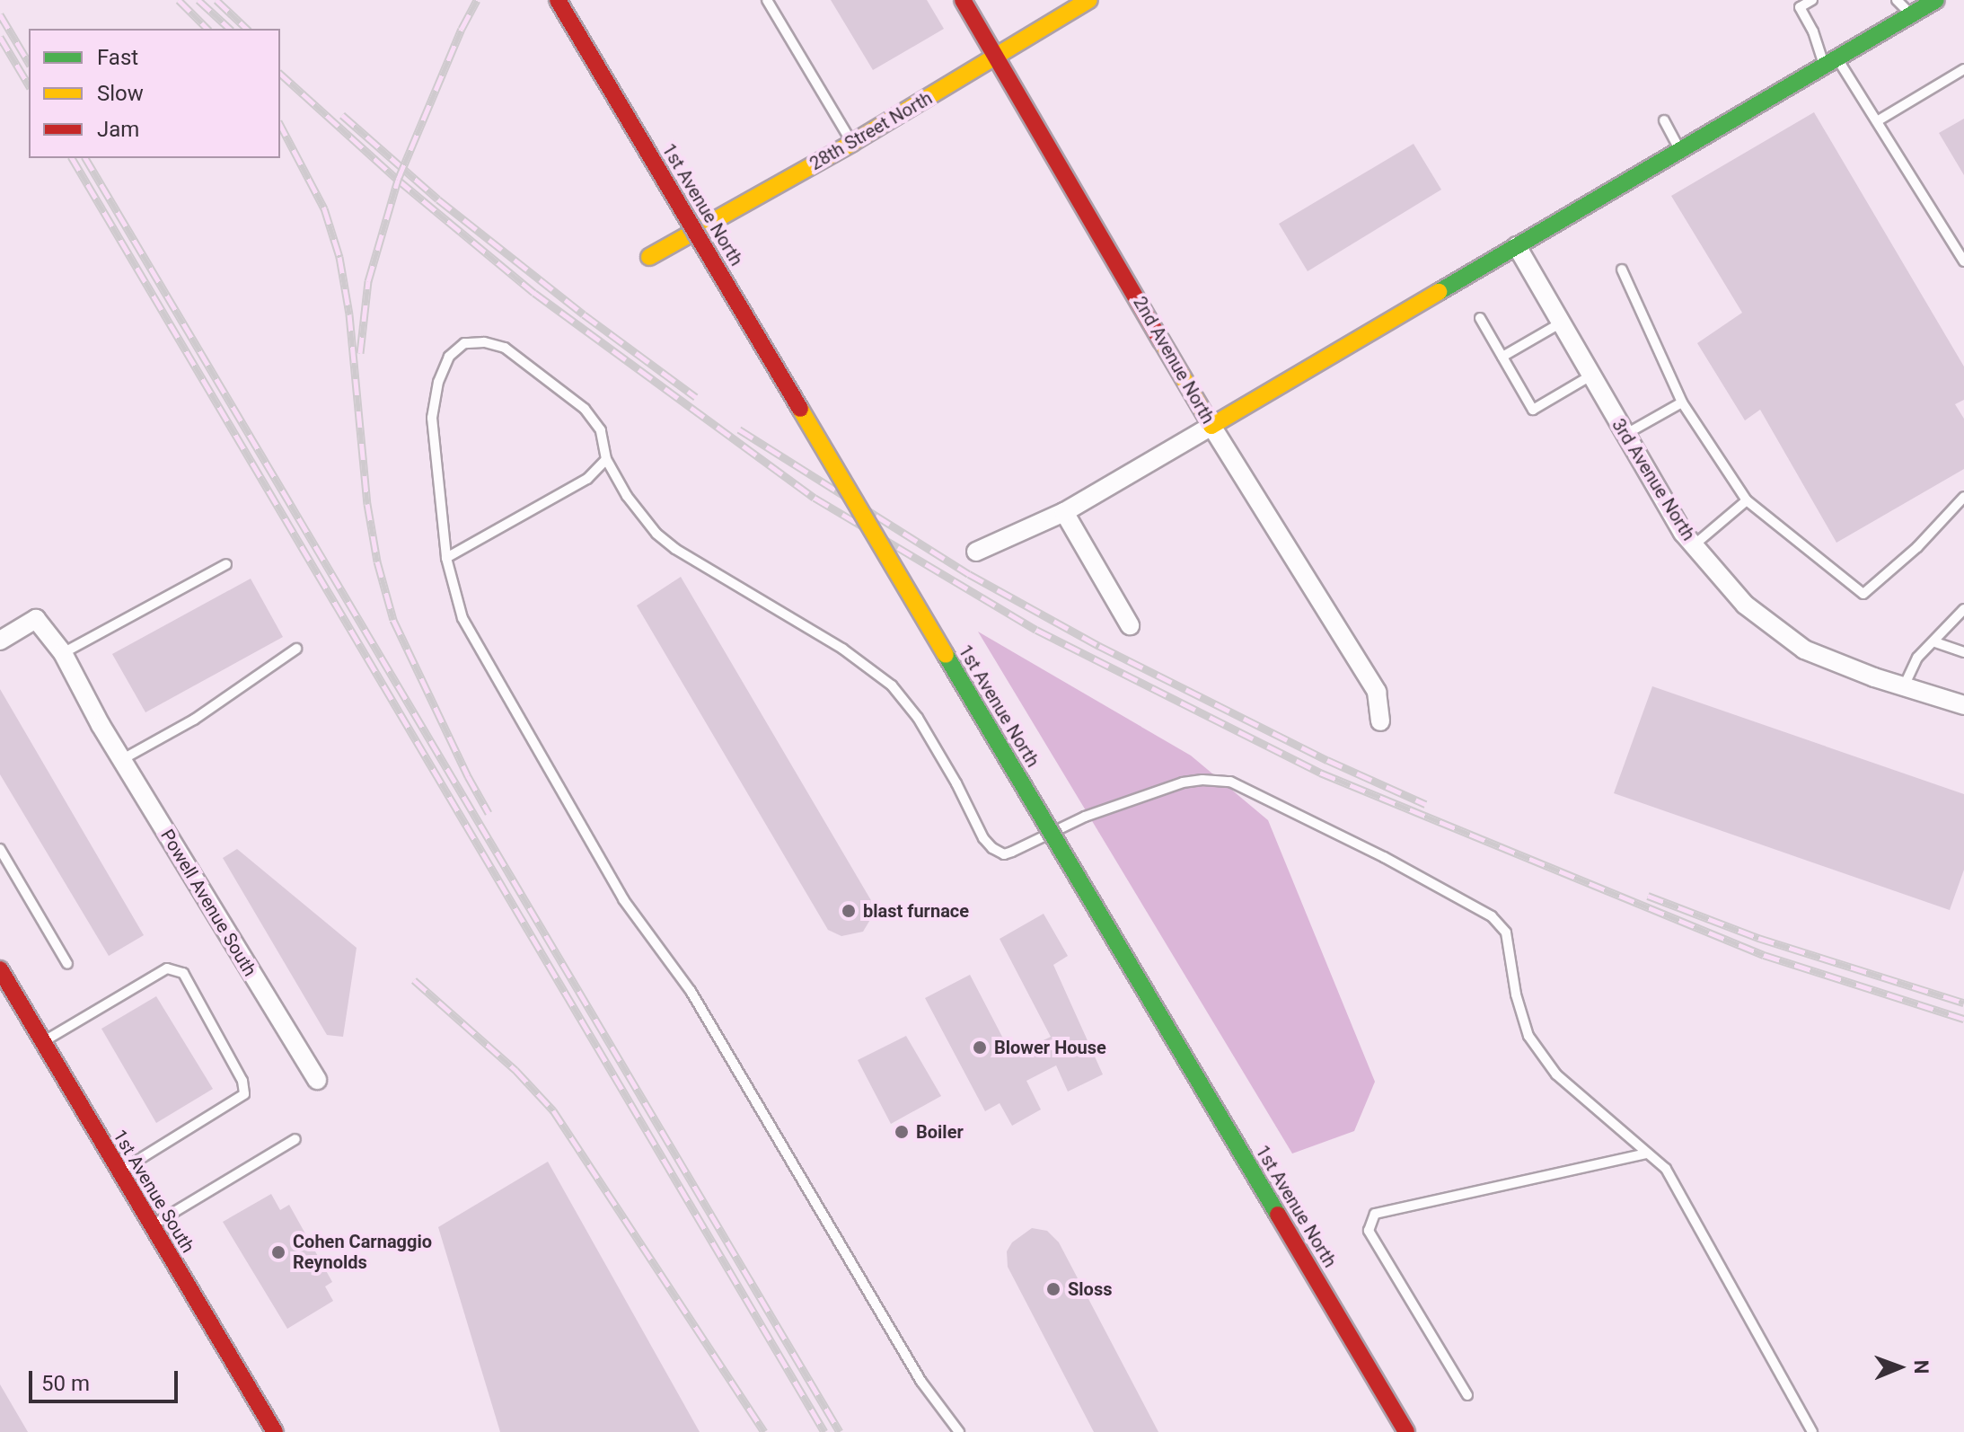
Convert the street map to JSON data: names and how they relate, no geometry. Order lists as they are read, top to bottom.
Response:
{
  "streets": {
    "street": [
      "28th Street North",
      "1st Avenue North",
      "2nd Avenue North",
      "3rd Avenue North",
      "Powell Avenue South",
      "1st Avenue South"
    ]
  },
  "crossings": [
    ["28th Street North", "2nd Avenue North"]
  ],
  "places": [
    "blast furnace",
    "Blower House",
    "Boiler",
    "Cohen Carnaggio Reynolds",
    "Sloss"
  ],
  "legend": ["Fast", "Slow", "Jam"],
  "scale_bar": "50 m",
  "north": "right"
}
